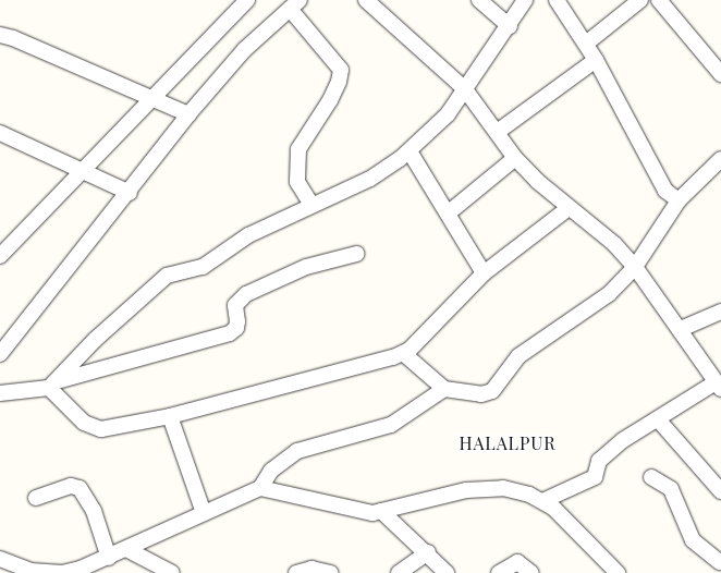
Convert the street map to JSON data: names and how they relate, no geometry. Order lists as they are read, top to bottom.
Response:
{
  "districts": ["HALALPUR"]
}
